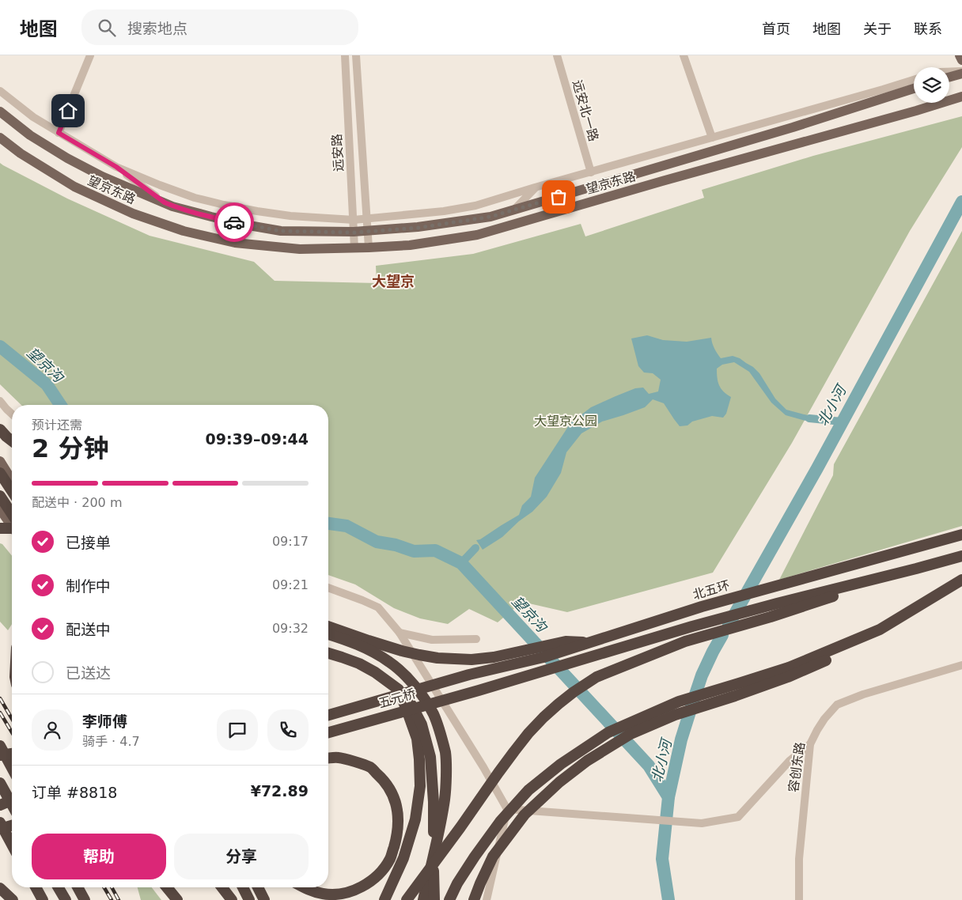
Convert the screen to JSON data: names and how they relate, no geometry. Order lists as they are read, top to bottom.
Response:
{
  "streets": {
    "highway": ["北五环", "五元桥"],
    "main road": ["望京东路"],
    "street": ["远安北一路", "远安路", "容创东路"]
  },
  "crossings": [
    ["远安路", "望京东路"],
    ["北五环", "五元桥"]
  ],
  "districts": ["大望京"],
  "water": ["望京沟", "北小河"],
  "parks": ["大望京公园"],
  "page": {
    "header": "地图",
    "search": "搜索地点",
    "nav": [
      "首页",
      "地图",
      "关于",
      "联系"
    ],
    "heading": ["2 分钟", "预计还需", "09:39–09:44"],
    "panel": [
      "李师傅",
      "骑手 · 4.7",
      "订单 #8818",
      "¥72.89"
    ],
    "bar": "配送中 · 200 m",
    "list": [
      ["已接单", "09:17"],
      ["制作中", "09:21"],
      ["配送中", "09:32"],
      "已送达"
    ],
    "buttons": ["帮助", "分享"]
  }
}
